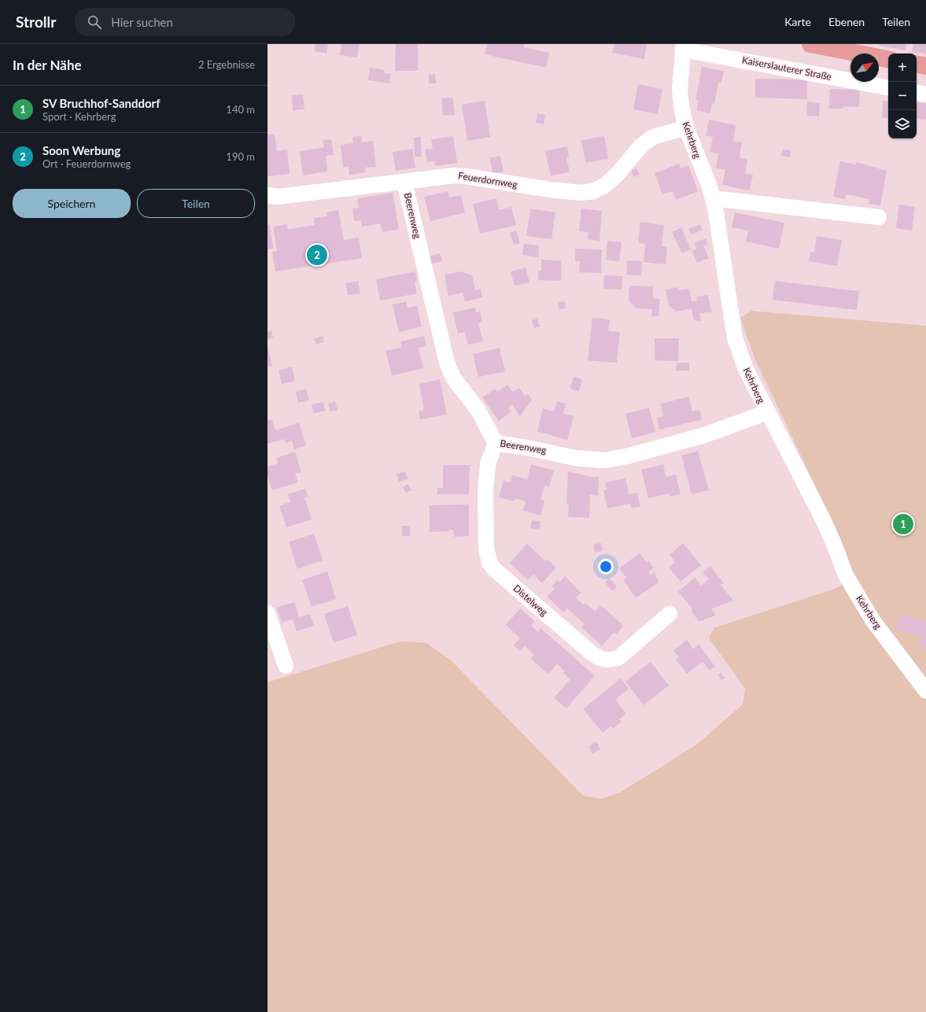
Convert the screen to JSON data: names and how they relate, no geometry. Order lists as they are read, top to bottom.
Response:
{
  "streets": {
    "street": [
      "Kaiserslauterer Straße",
      "Kehrberg",
      "Feuerdornweg",
      "Beerenweg",
      "Distelweg"
    ]
  },
  "crossings": [
    ["Kaiserslauterer Straße", "Kehrberg"],
    ["Kehrberg", "Feuerdornweg"],
    ["Kehrberg", "Beerenweg"],
    ["Feuerdornweg", "Beerenweg"],
    ["Beerenweg", "Distelweg"]
  ],
  "north": "top right",
  "page": {
    "header": "Strollr",
    "search": "Hier suchen",
    "nav": ["Karte", "Ebenen", "Teilen"],
    "heading": ["In der Nähe", "2 Ergebnisse"],
    "map_buttons": ["+", "−"],
    "list": [
      {
        "mark": "1",
        "name": "SV Bruchhof-Sanddorf",
        "note": "Sport · Kehrberg",
        "value": "140 m"
      },
      {
        "mark": "2",
        "name": "Soon Werbung",
        "note": "Ort · Feuerdornweg",
        "value": "190 m"
      }
    ],
    "buttons": ["Speichern", "Teilen"],
    "pins": ["2", "1"]
  }
}
